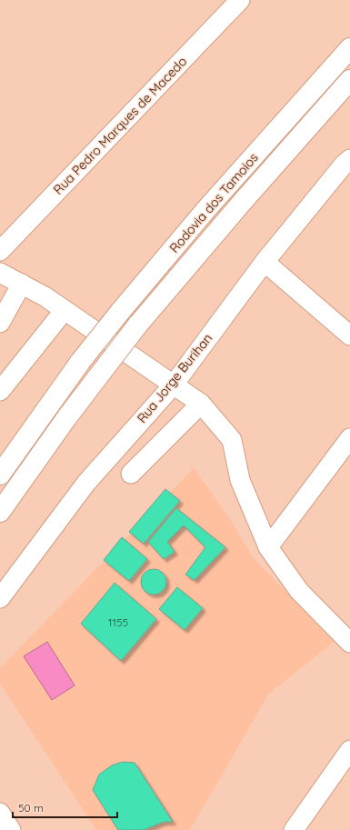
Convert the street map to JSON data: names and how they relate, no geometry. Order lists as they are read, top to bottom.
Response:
{
  "streets": {
    "highway": ["Rodovia dos Tamoios"],
    "street": ["Rua Pedro Marques de Macedo", "Rua Jorge Burihan"]
  },
  "house_numbers": ["1155"],
  "scale_bar": "50 m"
}
